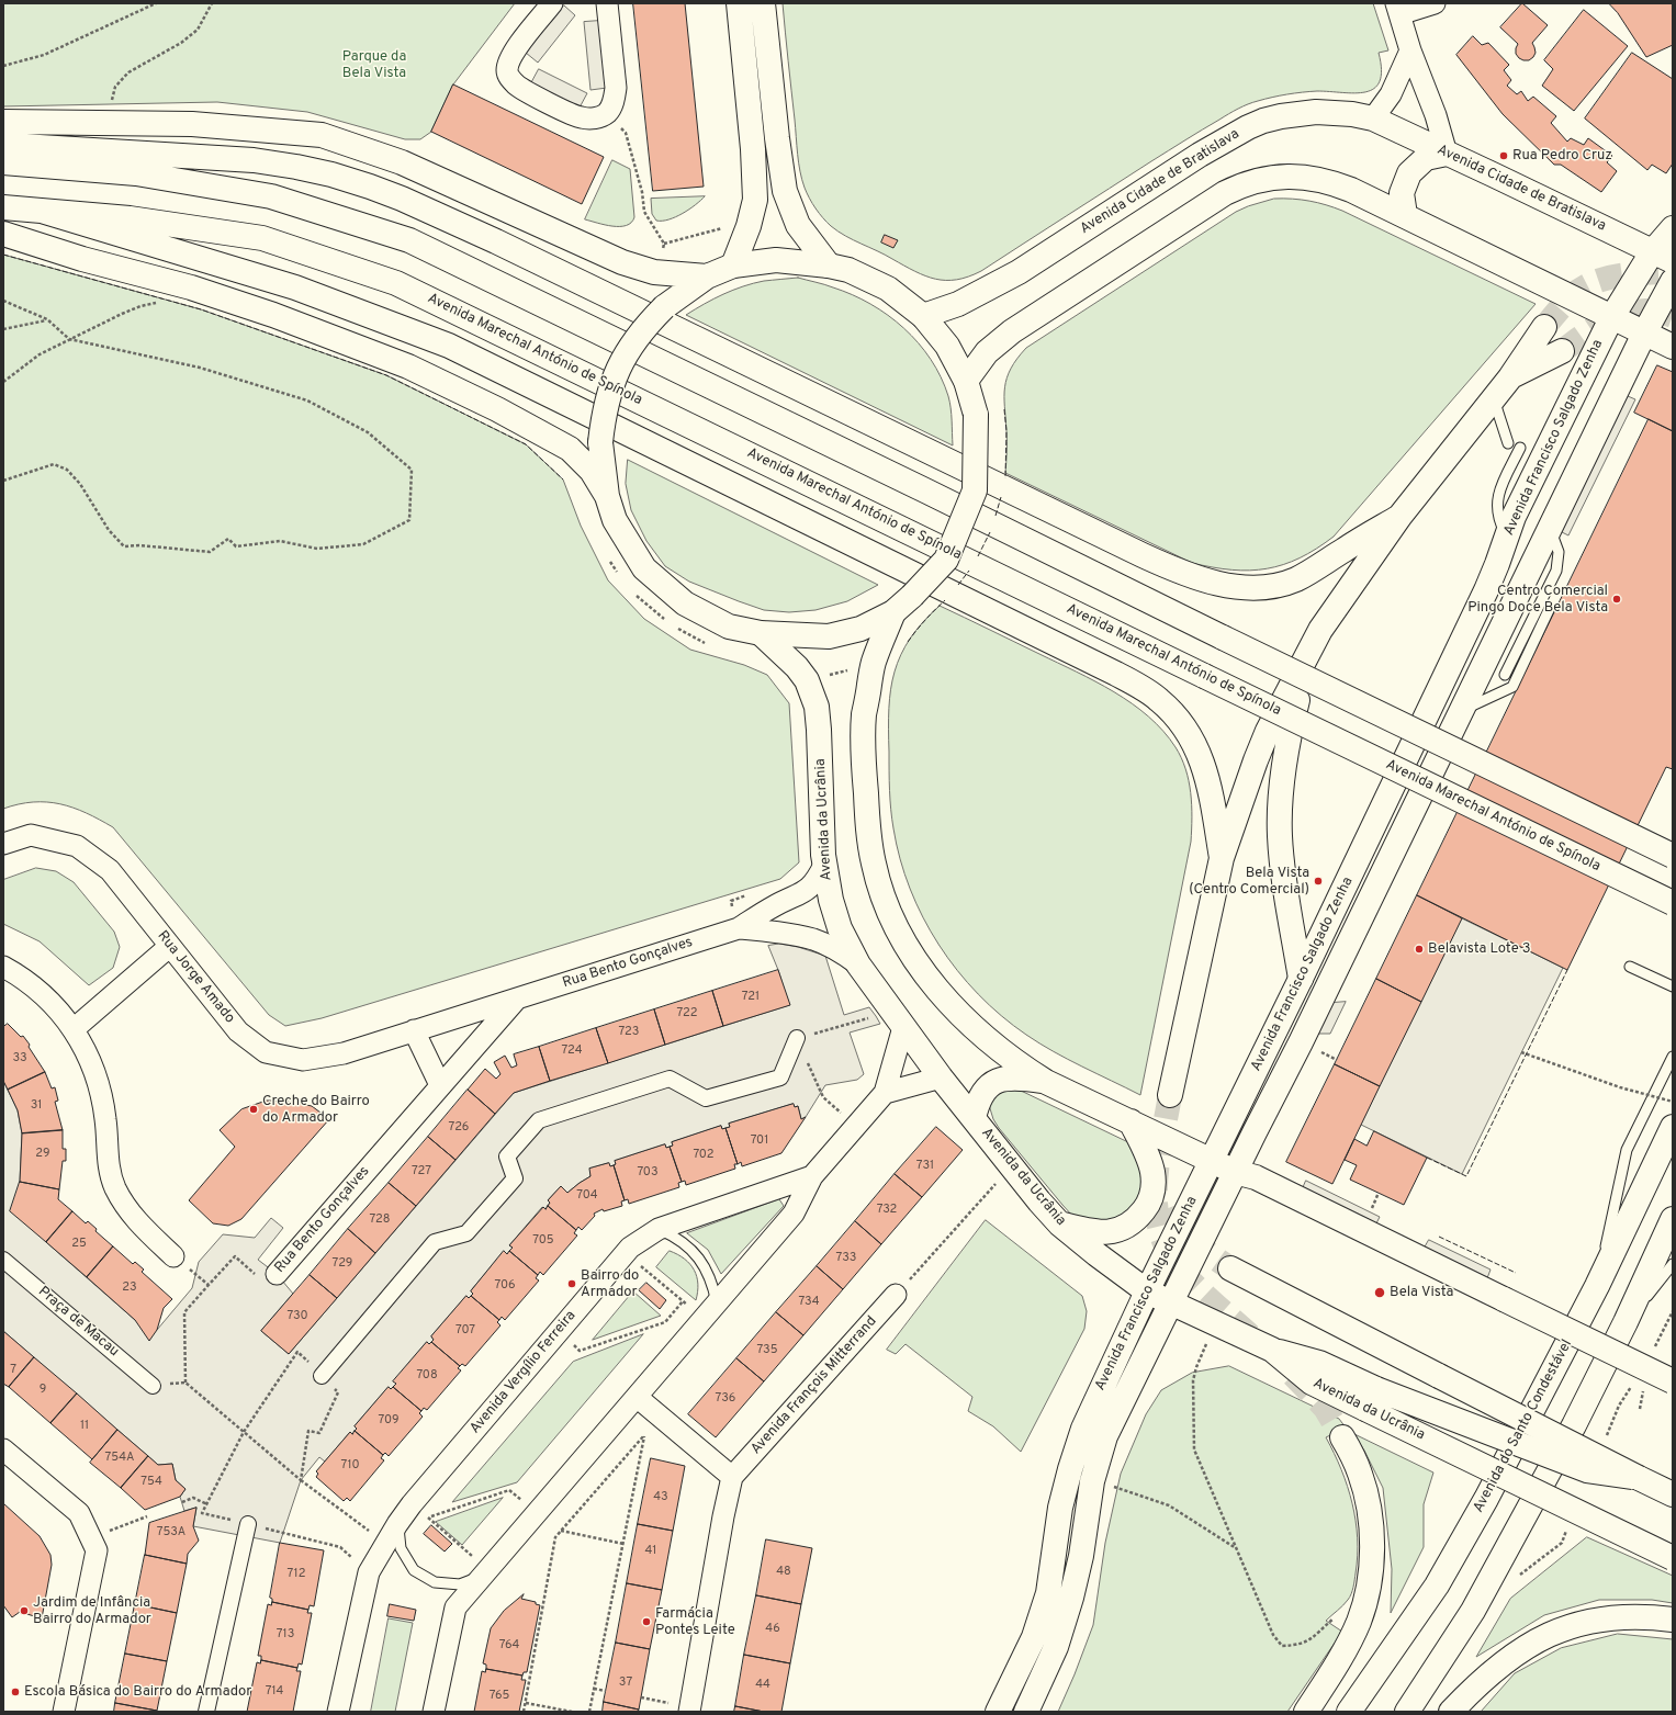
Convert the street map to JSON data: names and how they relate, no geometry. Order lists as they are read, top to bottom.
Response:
{
  "streets": {
    "main road": [
      "Avenida Cidade de Bratislava",
      "Avenida Marechal António de Spínola",
      "Avenida Francisco Salgado Zenha",
      "Avenida da Ucrânia",
      "Avenida do Santo Condestável"
    ],
    "street": [
      "Rua Bento Gonçalves",
      "Rua Jorge Amado",
      "Praça de Macau",
      "Avenida Vergílio Ferreira",
      "Avenida François Mitterrand"
    ]
  },
  "crossings": [
    ["Avenida Cidade de Bratislava", "Avenida Francisco Salgado Zenha"],
    ["Avenida Francisco Salgado Zenha", "Avenida da Ucrânia"],
    ["Avenida da Ucrânia", "Rua Bento Gonçalves"],
    ["Rua Bento Gonçalves", "Rua Jorge Amado"]
  ],
  "parks": ["Parque da Bela Vista"],
  "places": [
    "Rua Pedro Cruz",
    "Centro Comercial Pingo Doce Bela Vista",
    "Bela Vista (Centro Comercial)",
    "Belavista Lote 3",
    "Creche do Bairro do Armador",
    "Bairro do Armador",
    "Bela Vista",
    "Jardim de Infância Bairro do Armador",
    "Farmácia Pontes Leite",
    "Escola Básica do Bairro do Armador"
  ],
  "house_numbers": [
    "721",
    "722",
    "723",
    "724",
    "33",
    "31",
    "726",
    "701",
    "29",
    "702",
    "731",
    "727",
    "703",
    "704",
    "732",
    "728",
    "705",
    "25",
    "733",
    "729",
    "706",
    "23",
    "734",
    "730",
    "707",
    "735",
    "7",
    "708",
    "9",
    "736",
    "709",
    "11",
    "754A",
    "710",
    "754",
    "43",
    "753A",
    "41",
    "48",
    "712",
    "46",
    "713",
    "764",
    "37",
    "44",
    "714",
    "765"
  ]
}
